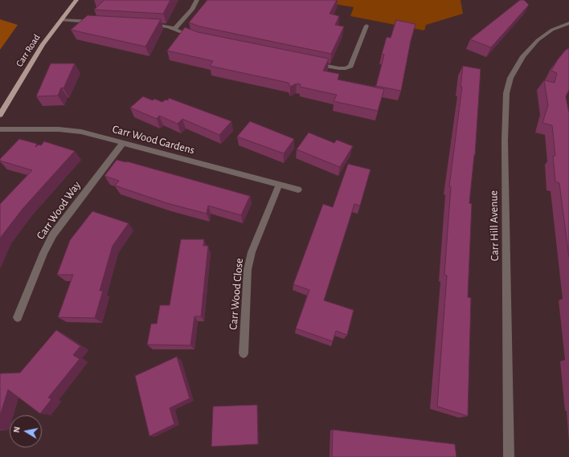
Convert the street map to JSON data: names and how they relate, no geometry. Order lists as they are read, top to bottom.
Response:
{
  "streets": {
    "main road": ["Carr Road"],
    "street": [
      "Carr Wood Gardens",
      "Carr Wood Way",
      "Carr Hill Avenue",
      "Carr Wood Close"
    ]
  },
  "crossings": [
    ["Carr Wood Gardens", "Carr Wood Way"],
    ["Carr Wood Gardens", "Carr Wood Close"]
  ],
  "north": "left"
}
